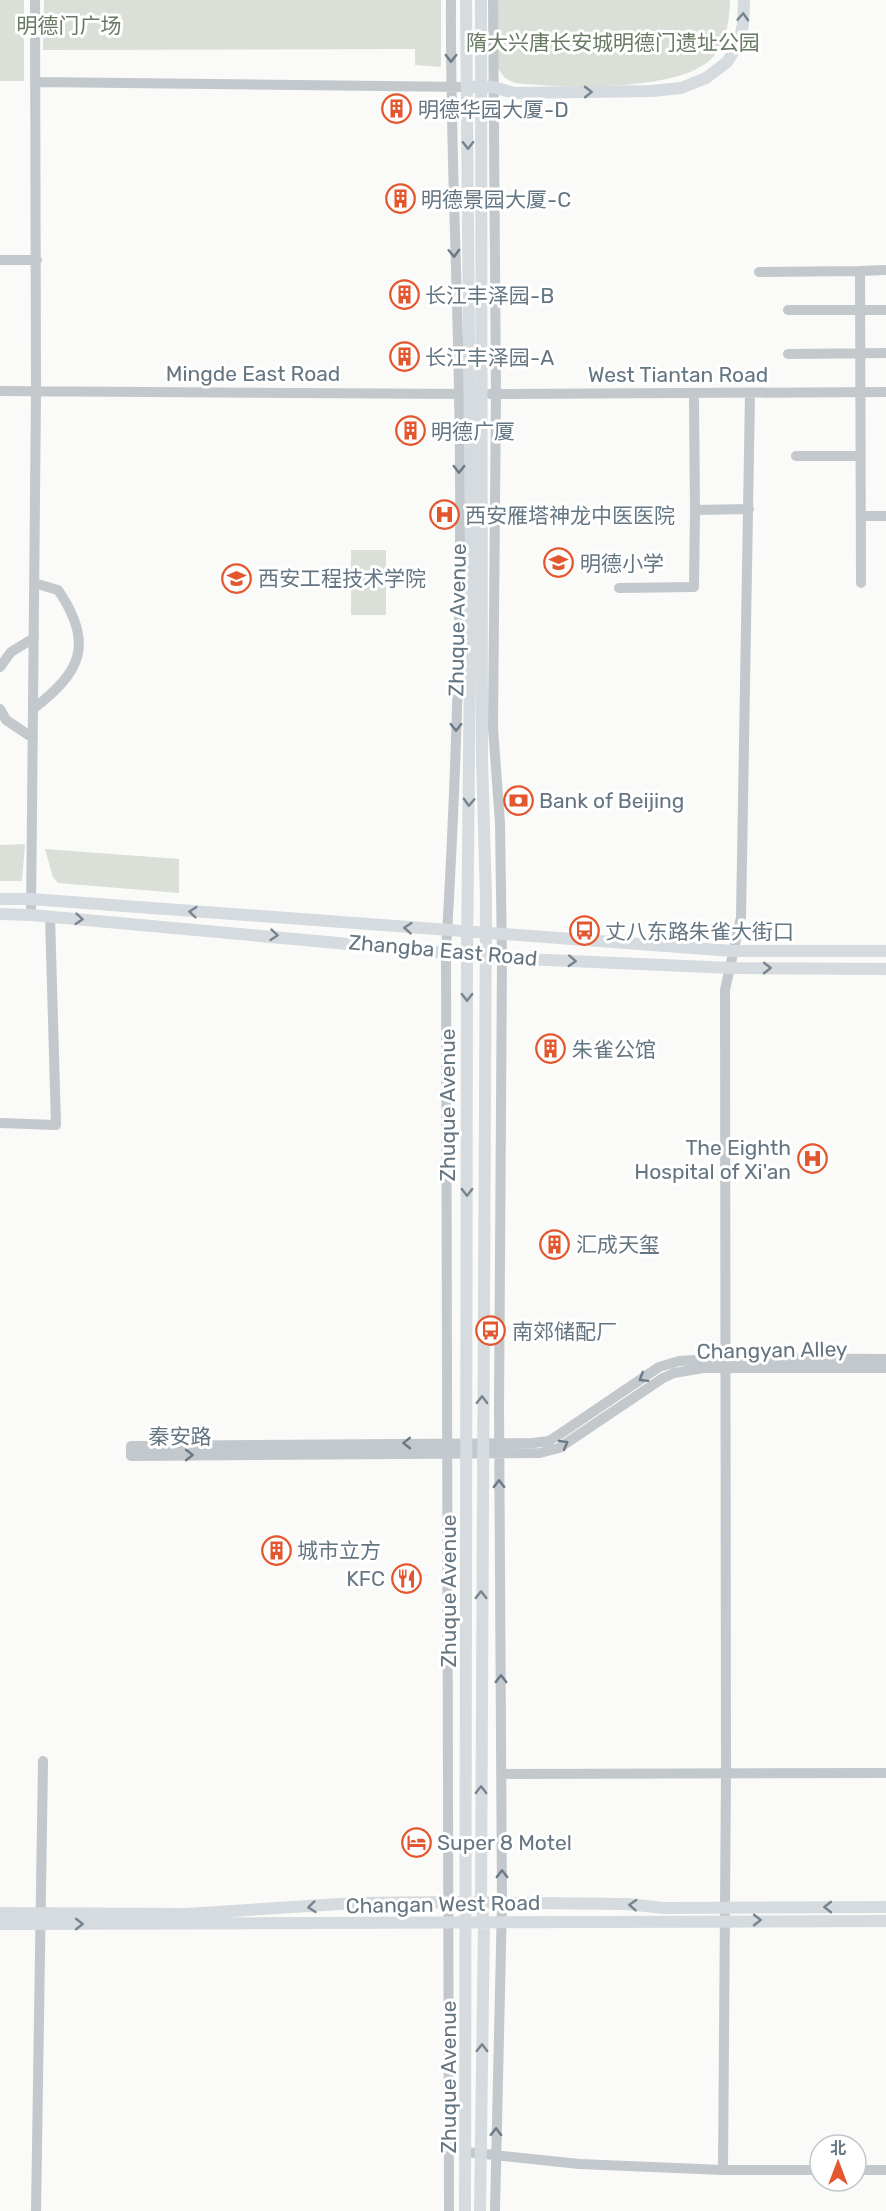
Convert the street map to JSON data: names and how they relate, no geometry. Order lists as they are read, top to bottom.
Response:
{
  "streets": {
    "main road": ["Zhuque Avenue", "Zhangba East Road", "Changan West Road"],
    "street": [
      "Mingde East Road",
      "West Tiantan Road",
      "Changyan Alley",
      "秦安路"
    ]
  },
  "crossings": [
    ["Mingde East Road", "West Tiantan Road"],
    ["Mingde East Road", "Zhuque Avenue"],
    ["West Tiantan Road", "Zhuque Avenue"],
    ["Zhuque Avenue", "Zhangba East Road"],
    ["Zhuque Avenue", "Changyan Alley"],
    ["Zhuque Avenue", "秦安路"],
    ["Zhuque Avenue", "Changan West Road"],
    ["Changyan Alley", "秦安路"]
  ],
  "parks": ["明德门广场", "隋大兴唐长安城明德门遗址公园"],
  "places": {
    "building": [
      "明德华园大厦-D",
      "明德景园大厦-C",
      "长江丰泽园-B",
      "长江丰泽园-A",
      "明德广厦",
      "朱雀公馆",
      "汇成天玺",
      "城市立方"
    ],
    "hospital": ["西安雁塔神龙中医医院", "The Eighth Hospital of Xi'an"],
    "school or university": ["明德小学", "西安工程技术学院"],
    "bank": ["Bank of Beijing"],
    "bus stop": ["丈八东路朱雀大街口", "南郊储配厂"],
    "restaurant": ["KFC"],
    "hotel": ["Super 8 Motel"]
  },
  "north": "top"
}
